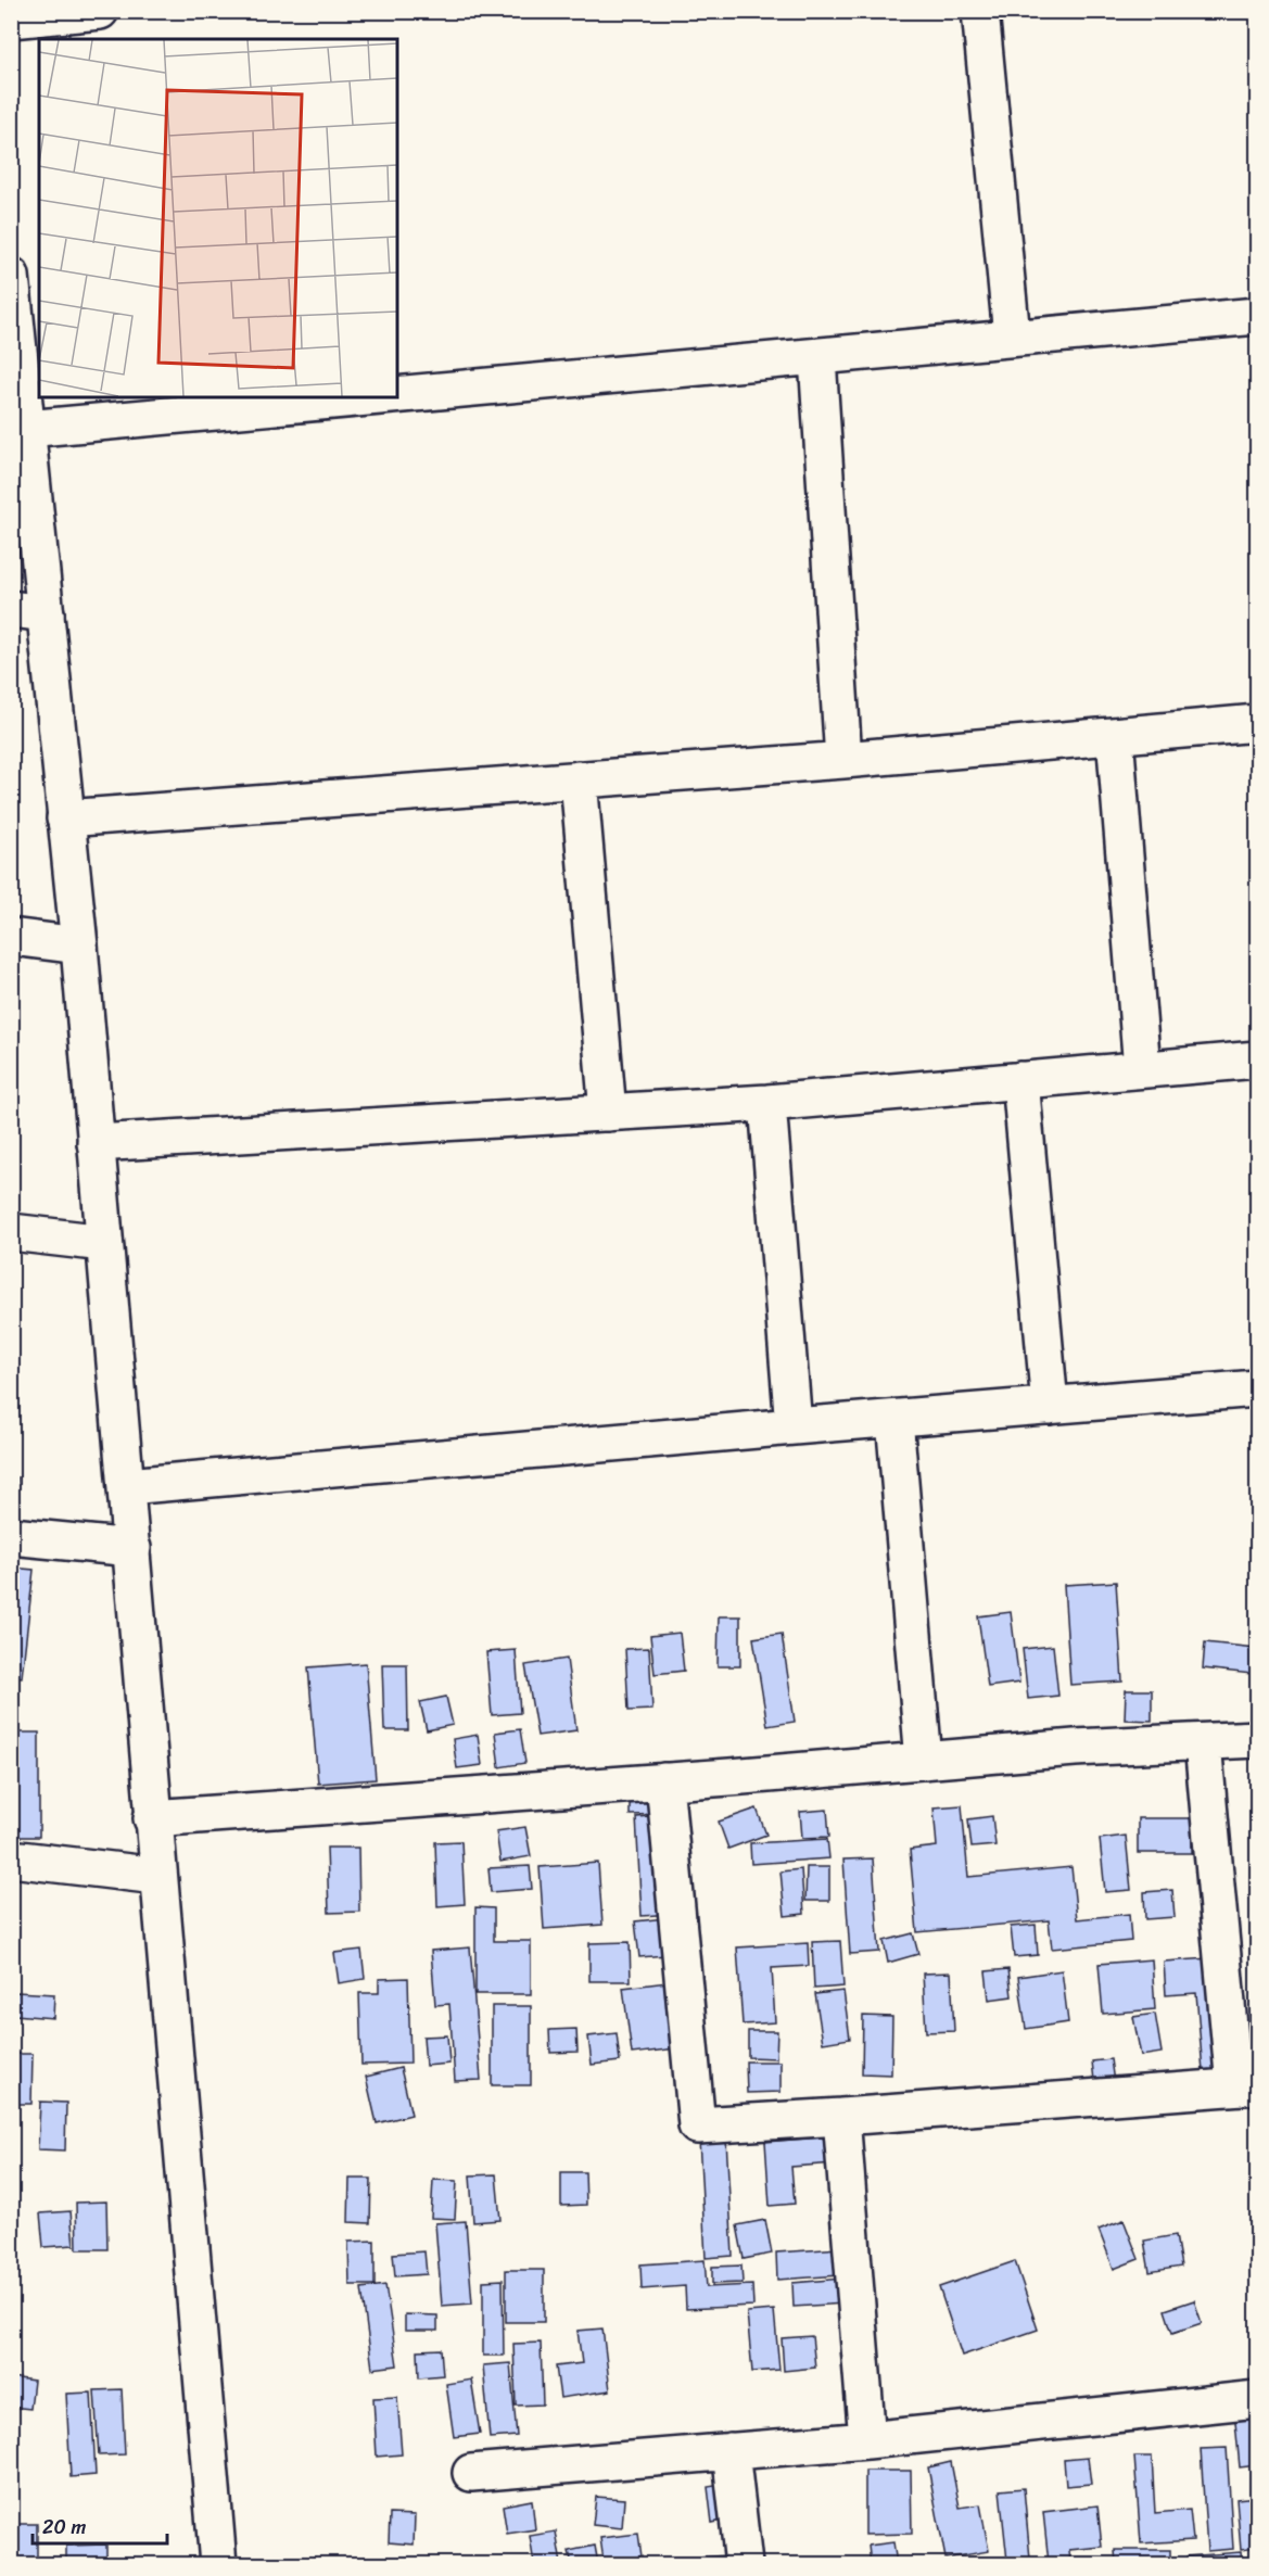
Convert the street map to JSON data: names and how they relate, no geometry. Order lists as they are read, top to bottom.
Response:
{
  "scale_bar": "20 m"
}
